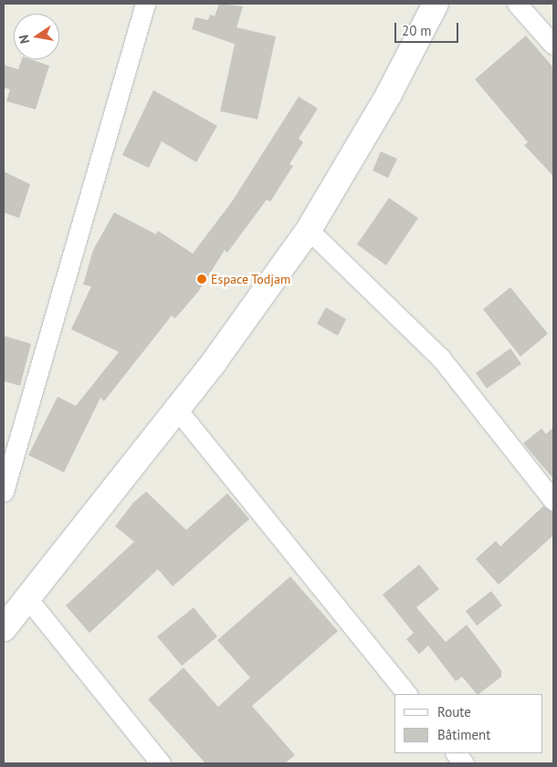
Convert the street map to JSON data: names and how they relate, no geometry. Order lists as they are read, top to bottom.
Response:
{
  "places": ["Espace Todjam"],
  "legend": ["Route", "Bâtiment"],
  "scale_bar": "20 m",
  "north": "left"
}
